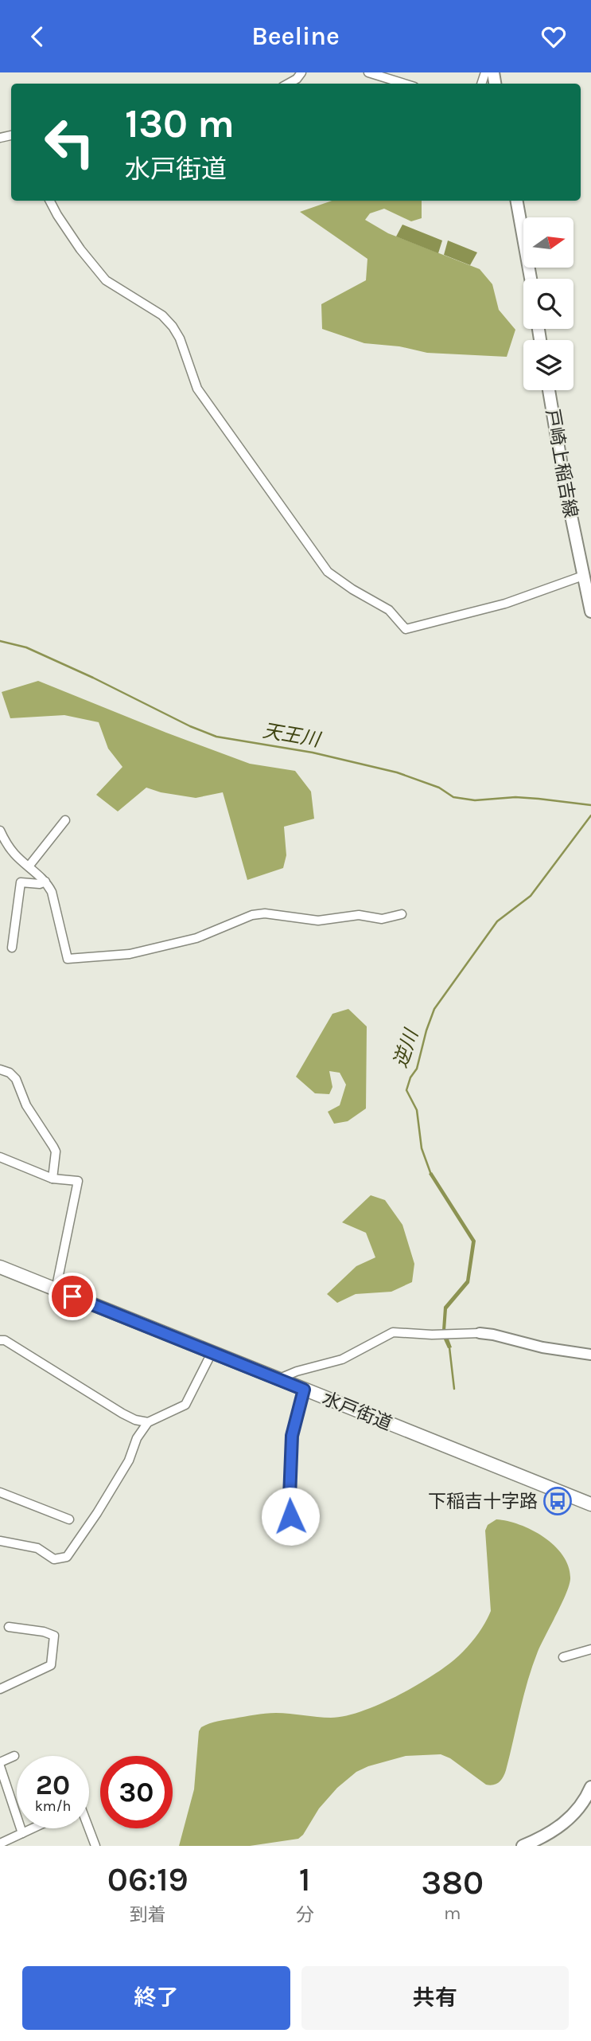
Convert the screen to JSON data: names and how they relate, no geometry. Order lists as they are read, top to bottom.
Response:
{
  "streets": {
    "highway": ["水戸街道"],
    "main road": ["戸崎上稲吉線"]
  },
  "water": ["天王川", "逆川"],
  "places": {
    "bus stop": ["下稲吉十字路"]
  },
  "north": "right",
  "page": {
    "header": "Beeline",
    "turn": ["130 m", "水戸街道"],
    "speed": "20 km/h",
    "limit": "30",
    "eta": [
      "06:19",
      "到着",
      "1",
      "分",
      "380",
      "m"
    ],
    "buttons": ["終了", "共有"]
  }
}
